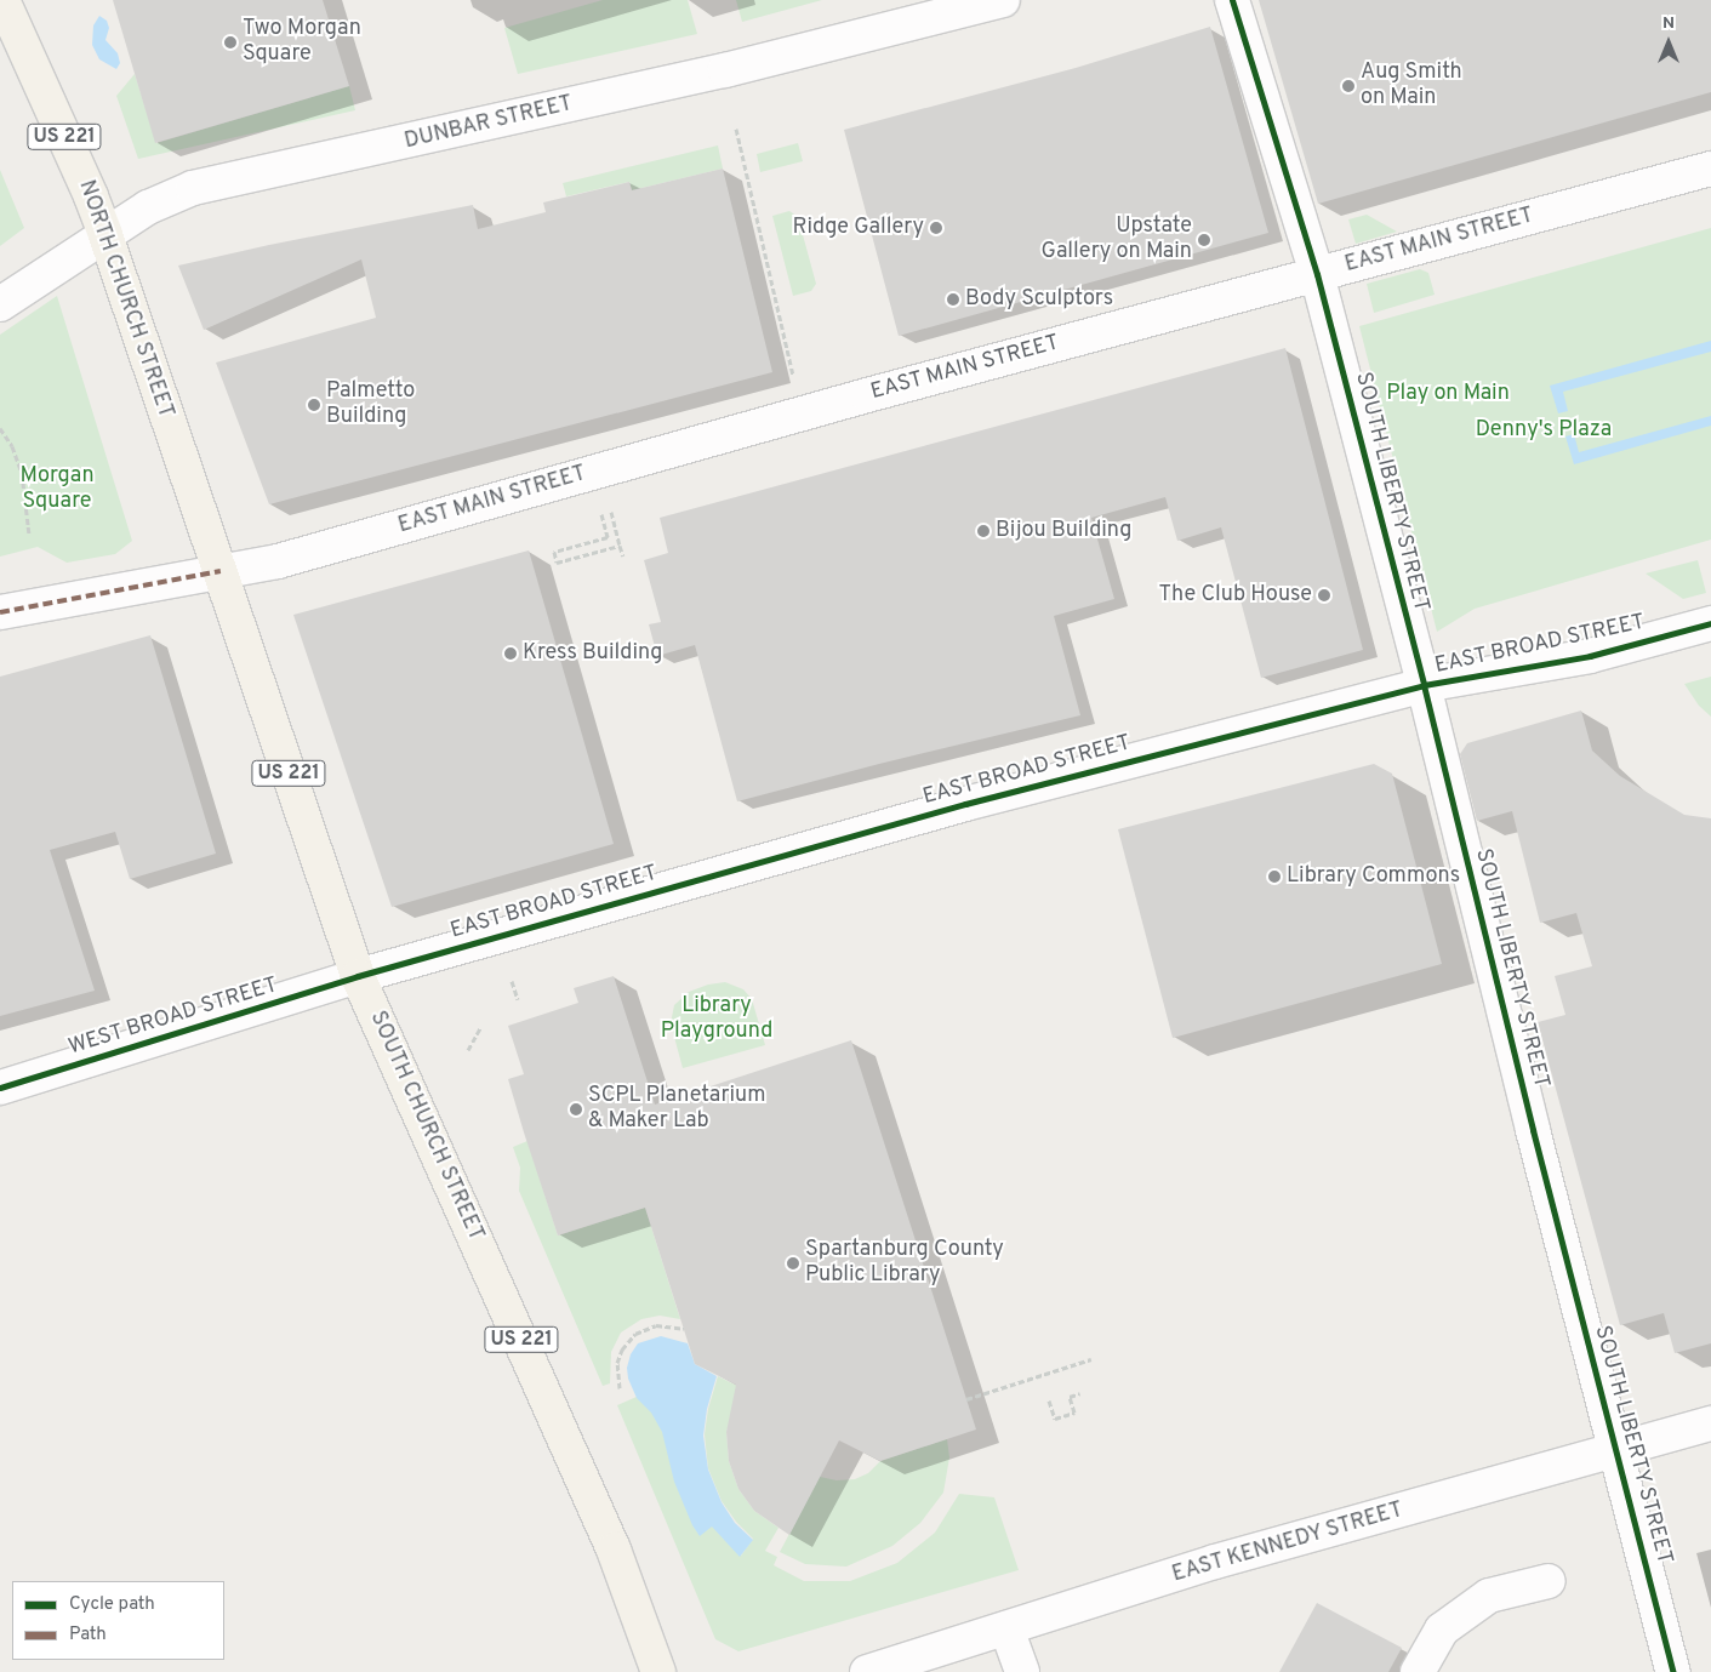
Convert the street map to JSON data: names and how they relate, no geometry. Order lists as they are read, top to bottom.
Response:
{
  "streets": {
    "main road": ["US 221", "NORTH CHURCH STREET", "SOUTH CHURCH STREET"],
    "street": [
      "DUNBAR STREET",
      "EAST MAIN STREET",
      "SOUTH LIBERTY STREET",
      "EAST BROAD STREET",
      "WEST BROAD STREET",
      "EAST KENNEDY STREET"
    ]
  },
  "crossings": [
    ["DUNBAR STREET", "NORTH CHURCH STREET"],
    ["EAST MAIN STREET", "NORTH CHURCH STREET"],
    ["EAST MAIN STREET", "SOUTH LIBERTY STREET"],
    ["EAST MAIN STREET", "SOUTH CHURCH STREET"],
    ["NORTH CHURCH STREET", "SOUTH CHURCH STREET"],
    ["SOUTH LIBERTY STREET", "EAST BROAD STREET"],
    ["SOUTH LIBERTY STREET", "EAST KENNEDY STREET"],
    ["EAST BROAD STREET", "WEST BROAD STREET"],
    ["EAST BROAD STREET", "SOUTH CHURCH STREET"],
    ["WEST BROAD STREET", "SOUTH CHURCH STREET"]
  ],
  "parks": [
    "Play on Main",
    "Denny's Plaza",
    "Morgan Square",
    "Library Playground"
  ],
  "places": [
    "Two Morgan Square",
    "Aug Smith on Main",
    "Ridge Gallery",
    "Upstate Gallery on Main",
    "Body Sculptors",
    "Palmetto Building",
    "Bijou Building",
    "The Club House",
    "Kress Building",
    "Library Commons",
    "SCPL Planetarium & Maker Lab",
    "Spartanburg County Public Library"
  ],
  "legend": ["Cycle path", "Path"],
  "north": "top"
}
